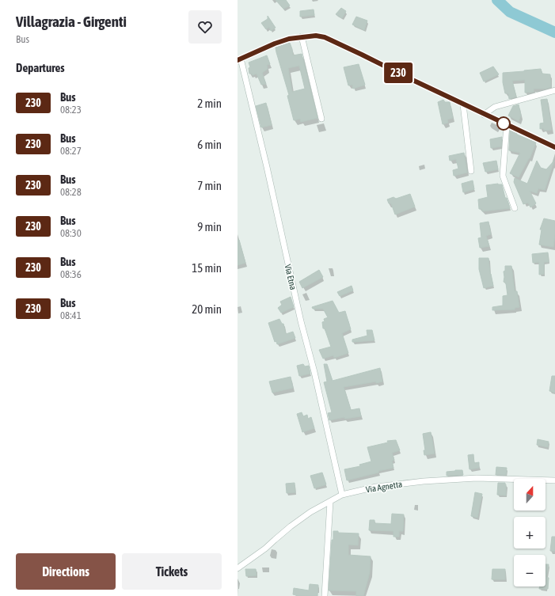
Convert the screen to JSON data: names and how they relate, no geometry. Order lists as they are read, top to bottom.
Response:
{
  "streets": {
    "street": ["Via Etna", "Via Agnetta"]
  },
  "crossings": [
    ["Via Etna", "Via Agnetta"]
  ],
  "lines": ["bus line 230"],
  "north": "top",
  "page": {
    "heading": [
      ["Villagrazia - Girgenti", "Bus"],
      "Departures"
    ],
    "on_map": "230",
    "list": [
      {
        "mark": "230",
        "name": "Bus",
        "note": "08:23",
        "value": "2 min"
      },
      {
        "mark": "230",
        "name": "Bus",
        "note": "08:27",
        "value": "6 min"
      },
      {
        "mark": "230",
        "name": "Bus",
        "note": "08:28",
        "value": "7 min"
      },
      {
        "mark": "230",
        "name": "Bus",
        "note": "08:30",
        "value": "9 min"
      },
      {
        "mark": "230",
        "name": "Bus",
        "note": "08:36",
        "value": "15 min"
      },
      {
        "mark": "230",
        "name": "Bus",
        "note": "08:41",
        "value": "20 min"
      }
    ],
    "map_buttons": ["+", "−"],
    "buttons": ["Directions", "Tickets"]
  }
}
